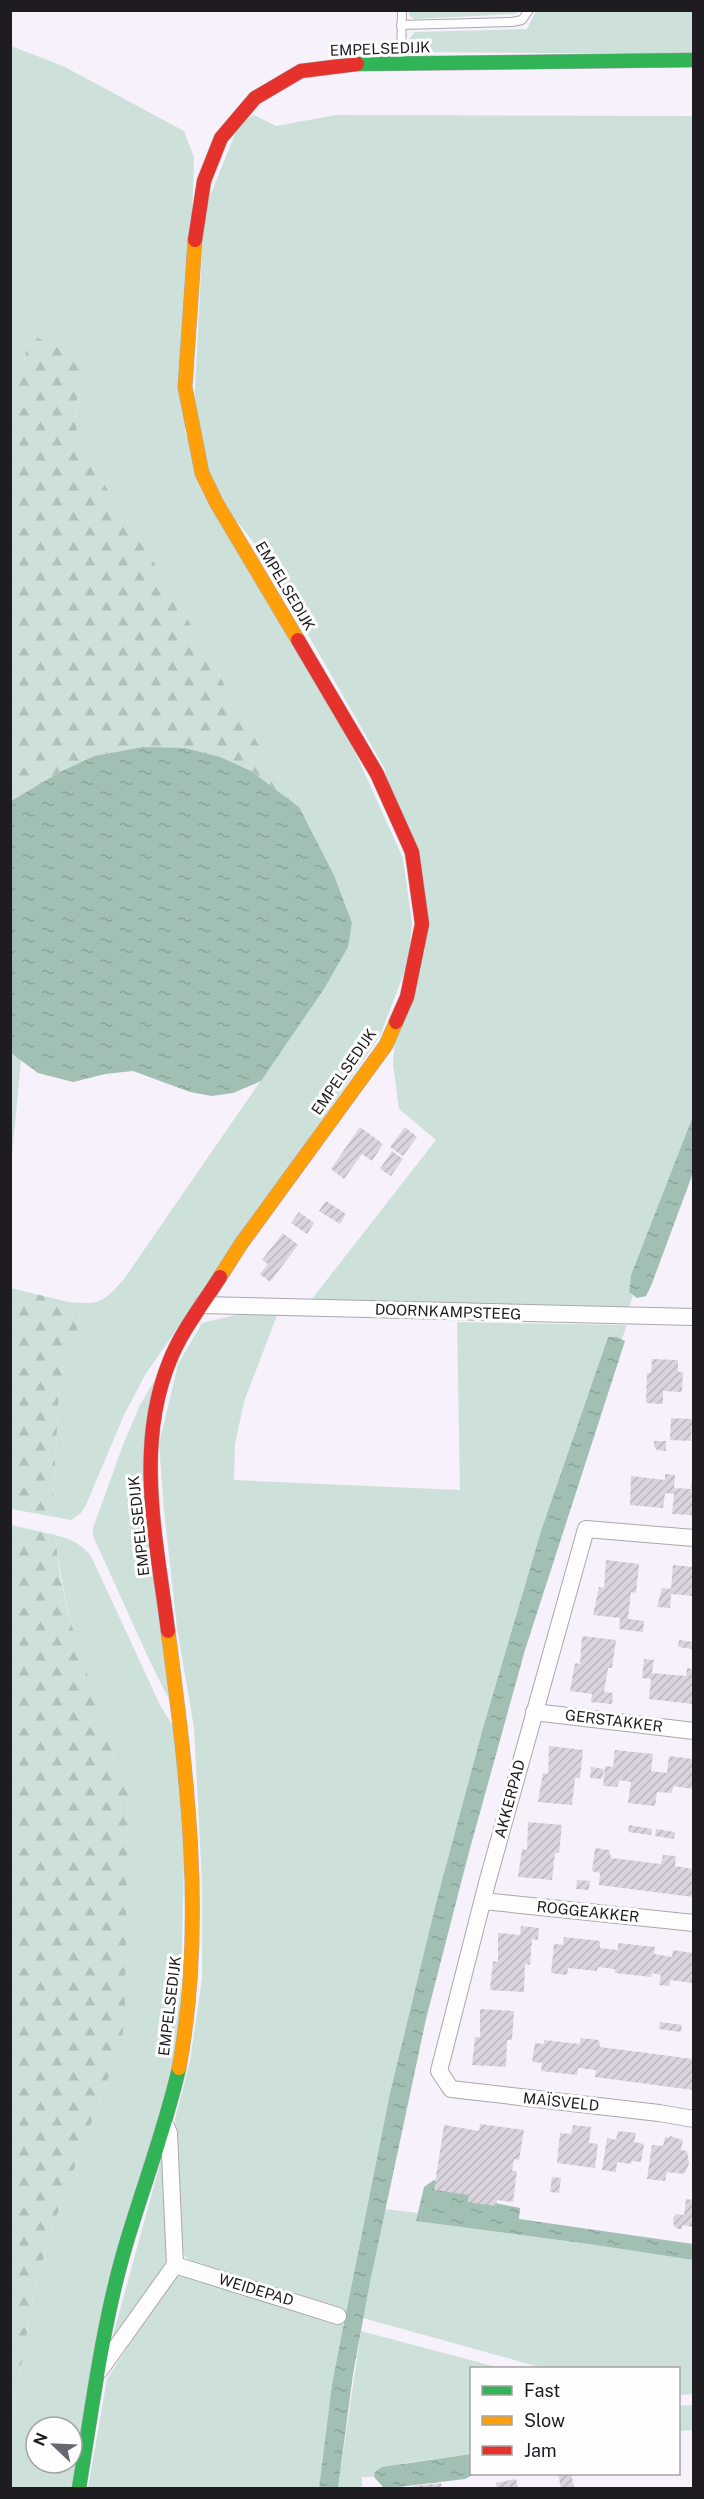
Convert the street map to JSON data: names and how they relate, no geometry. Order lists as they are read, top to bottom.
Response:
{
  "streets": {
    "street": [
      "EMPELSEDIJK",
      "DOORNKAMPSTEEG",
      "GERSTAKKER",
      "AKKERPAD",
      "ROGGEAKKER",
      "MAÏSVELD",
      "WEIDEPAD"
    ]
  },
  "crossings": [
    ["EMPELSEDIJK", "DOORNKAMPSTEEG"],
    ["GERSTAKKER", "AKKERPAD"],
    ["AKKERPAD", "ROGGEAKKER"],
    ["AKKERPAD", "MAÏSVELD"]
  ],
  "legend": ["Fast", "Slow", "Jam"],
  "north": "top left"
}
